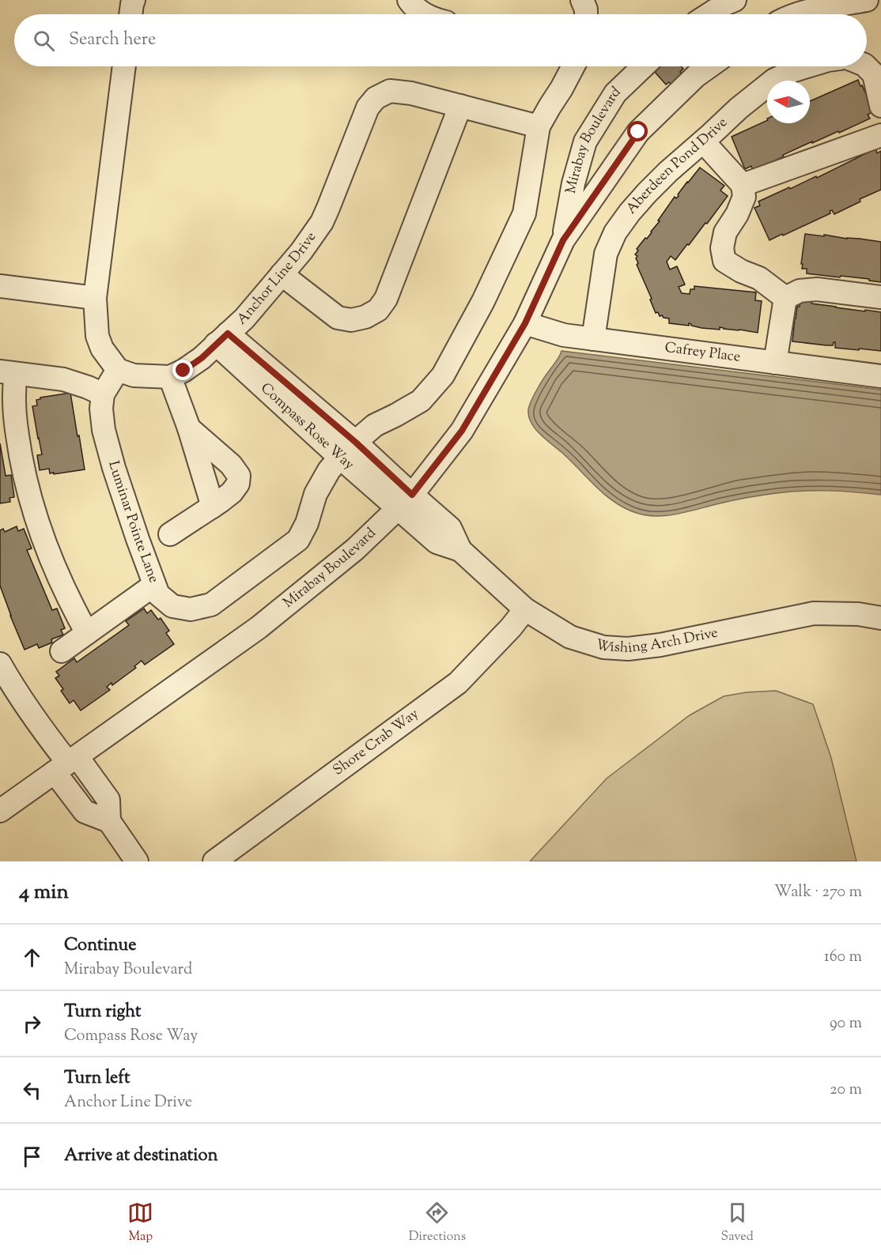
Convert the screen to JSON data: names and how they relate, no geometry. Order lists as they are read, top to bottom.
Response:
{
  "streets": {
    "street": [
      "Mirabay Boulevard",
      "Aberdeen Pond Drive",
      "Anchor Line Drive",
      "Cafrey Place",
      "Compass Rose Way",
      "Luminar Pointe Lane",
      "Wishing Arch Drive",
      "Shore Crab Way"
    ]
  },
  "crossings": [
    ["Mirabay Boulevard", "Cafrey Place"],
    ["Mirabay Boulevard", "Compass Rose Way"],
    ["Mirabay Boulevard", "Wishing Arch Drive"],
    ["Aberdeen Pond Drive", "Cafrey Place"],
    ["Anchor Line Drive", "Compass Rose Way"],
    ["Compass Rose Way", "Luminar Pointe Lane"],
    ["Compass Rose Way", "Wishing Arch Drive"],
    ["Wishing Arch Drive", "Shore Crab Way"]
  ],
  "north": "left",
  "page": {
    "search": "Search here",
    "heading": ["4 min", "Walk · 270 m"],
    "list": [
      ["Continue", "Mirabay Boulevard", "160 m"],
      ["Turn right", "Compass Rose Way", "90 m"],
      ["Turn left", "Anchor Line Drive", "20 m"],
      "Arrive at destination"
    ],
    "nav": ["Map", "Directions", "Saved"]
  }
}
